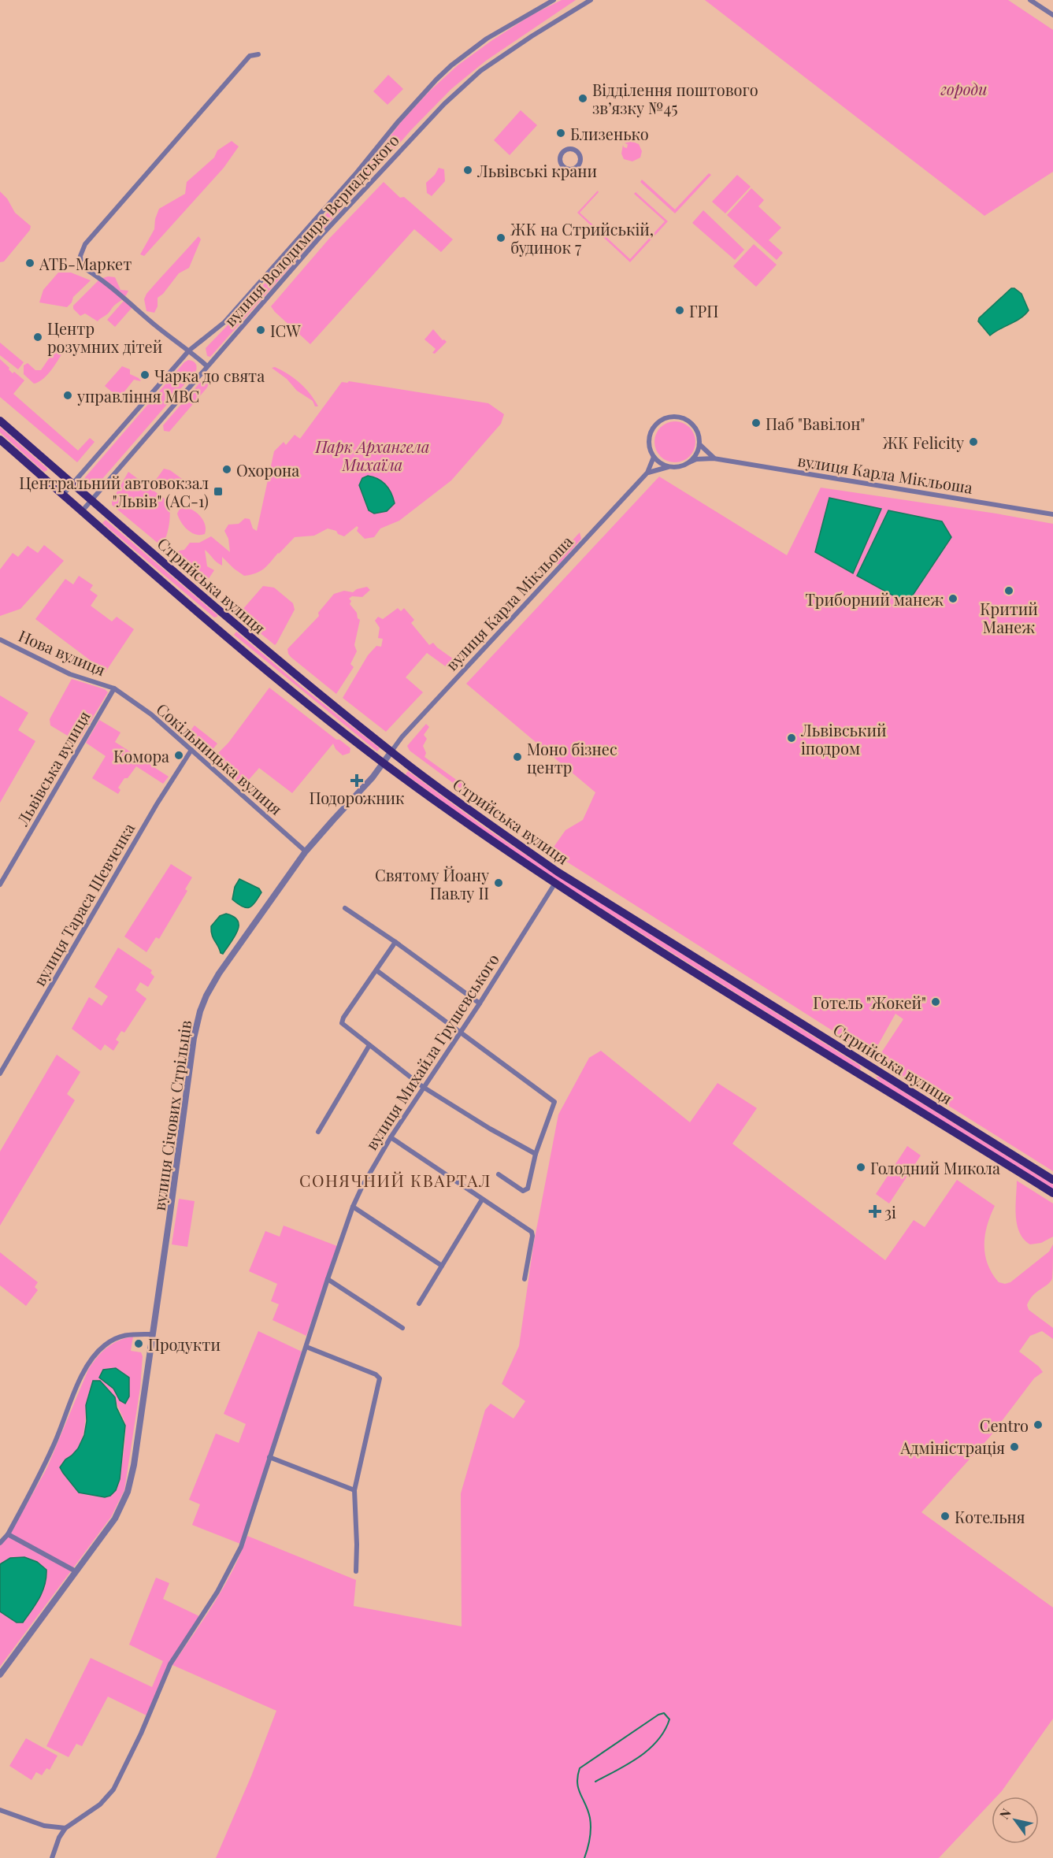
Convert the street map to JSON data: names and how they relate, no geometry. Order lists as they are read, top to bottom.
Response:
{
  "streets": {
    "main road": ["Стрийська вулиця"],
    "street": [
      "вулиця Володимира Вернадського",
      "вулиця Карла Мікльоша",
      "Нова вулиця",
      "Сокільницька вулиця",
      "Львівська вулиця",
      "вулиця Тараса Шевченка",
      "вулиця Михайла Грушевського",
      "вулиця Січових Стрільців"
    ]
  },
  "crossings": [
    ["вулиця Володимира Вернадського", "Стрийська вулиця"],
    ["вулиця Карла Мікльоша", "Стрийська вулиця"],
    ["вулиця Карла Мікльоша", "вулиця Січових Стрільців"],
    ["Стрийська вулиця", "вулиця Михайла Грушевського"],
    ["Стрийська вулиця", "вулиця Січових Стрільців"],
    ["Нова вулиця", "Сокільницька вулиця"],
    ["Нова вулиця", "Львівська вулиця"],
    ["Сокільницька вулиця", "Львівська вулиця"],
    ["Сокільницька вулиця", "вулиця Тараса Шевченка"],
    ["Сокільницька вулиця", "вулиця Січових Стрільців"]
  ],
  "districts": ["СОНЯЧНИЙ КВАРТАЛ"],
  "parks": ["городи", "Парк Архангела Михаїла"],
  "places": {
    "other": [
      "Відділення поштового зв’язку №45",
      "Близенько",
      "Львівські крани",
      "ЖК на Стрийській, будинок 7",
      "АТБ-Маркет",
      "ГРП",
      "ICW",
      "Центр розумних дітей",
      "Чарка до свята",
      "управління МВС",
      "Паб \"Вавілон\"",
      "ЖК Felicity",
      "Охорона",
      "Критий Манеж",
      "Триборний манеж",
      "Львівський іподром",
      "Комора",
      "Моно бізнес центр",
      "Святому Йоану Павлу ІІ",
      "Готель \"Жокей\"",
      "Голодний Микола",
      "Продукти",
      "Centro",
      "Адміністрація",
      "Котельня"
    ],
    "transit": ["Центральний автовокзал \"Львів\" (АС-1)"],
    "health": ["Подорожник", "3і"]
  },
  "north": "top left"
}
